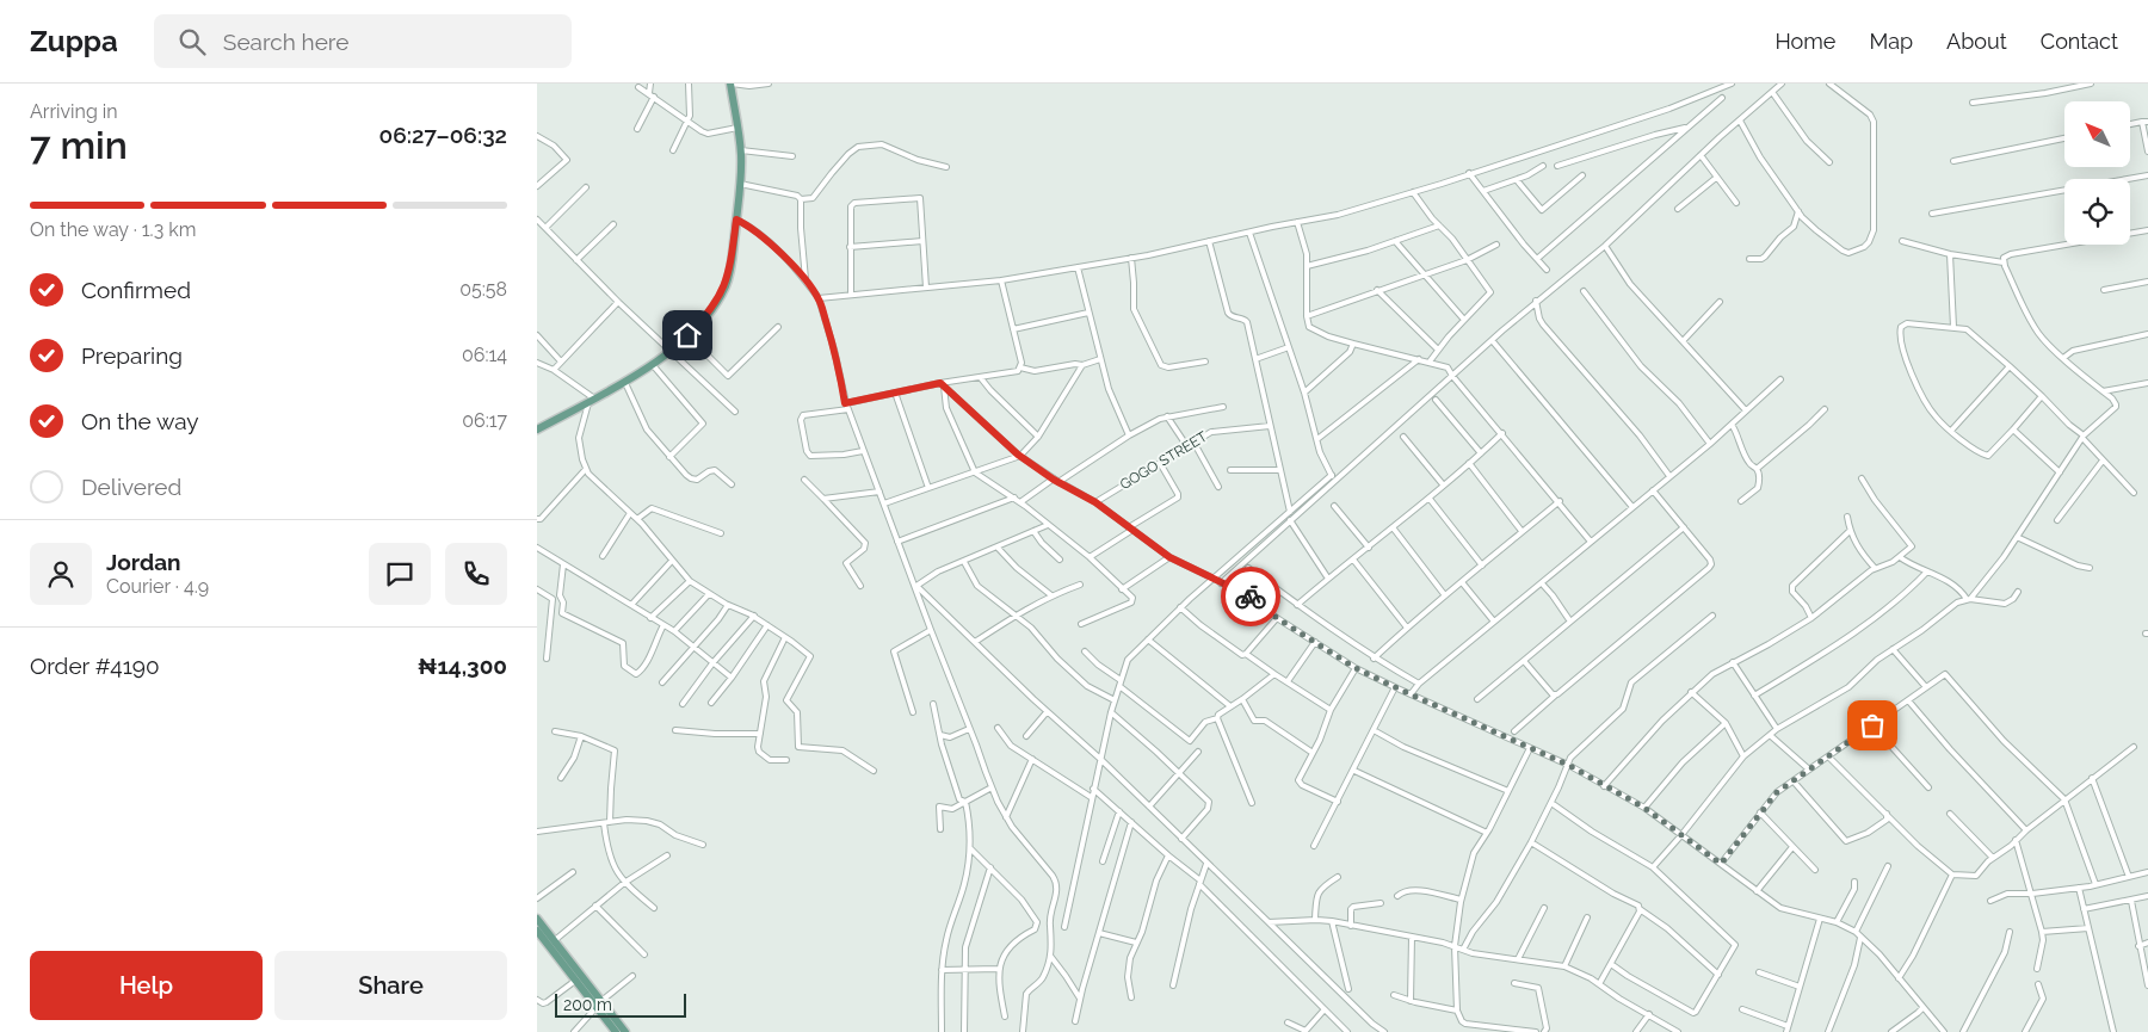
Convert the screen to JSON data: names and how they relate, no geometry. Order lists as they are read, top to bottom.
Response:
{
  "streets": {
    "street": ["GOGO STREET"]
  },
  "scale_bar": "200 m",
  "north": "top left",
  "page": {
    "header": "Zuppa",
    "search": "Search here",
    "nav": [
      "Home",
      "Map",
      "About",
      "Contact"
    ],
    "heading": ["7 min", "Arriving in", "06:27–06:32"],
    "panel": [
      "Jordan",
      "Courier · 4.9",
      "Order #4190",
      "₦14,300"
    ],
    "bar": "On the way · 1.3 km",
    "list": [
      ["Confirmed", "05:58"],
      ["Preparing", "06:14"],
      ["On the way", "06:17"],
      "Delivered"
    ],
    "buttons": ["Help", "Share"],
    "scale": "200 m"
  }
}
